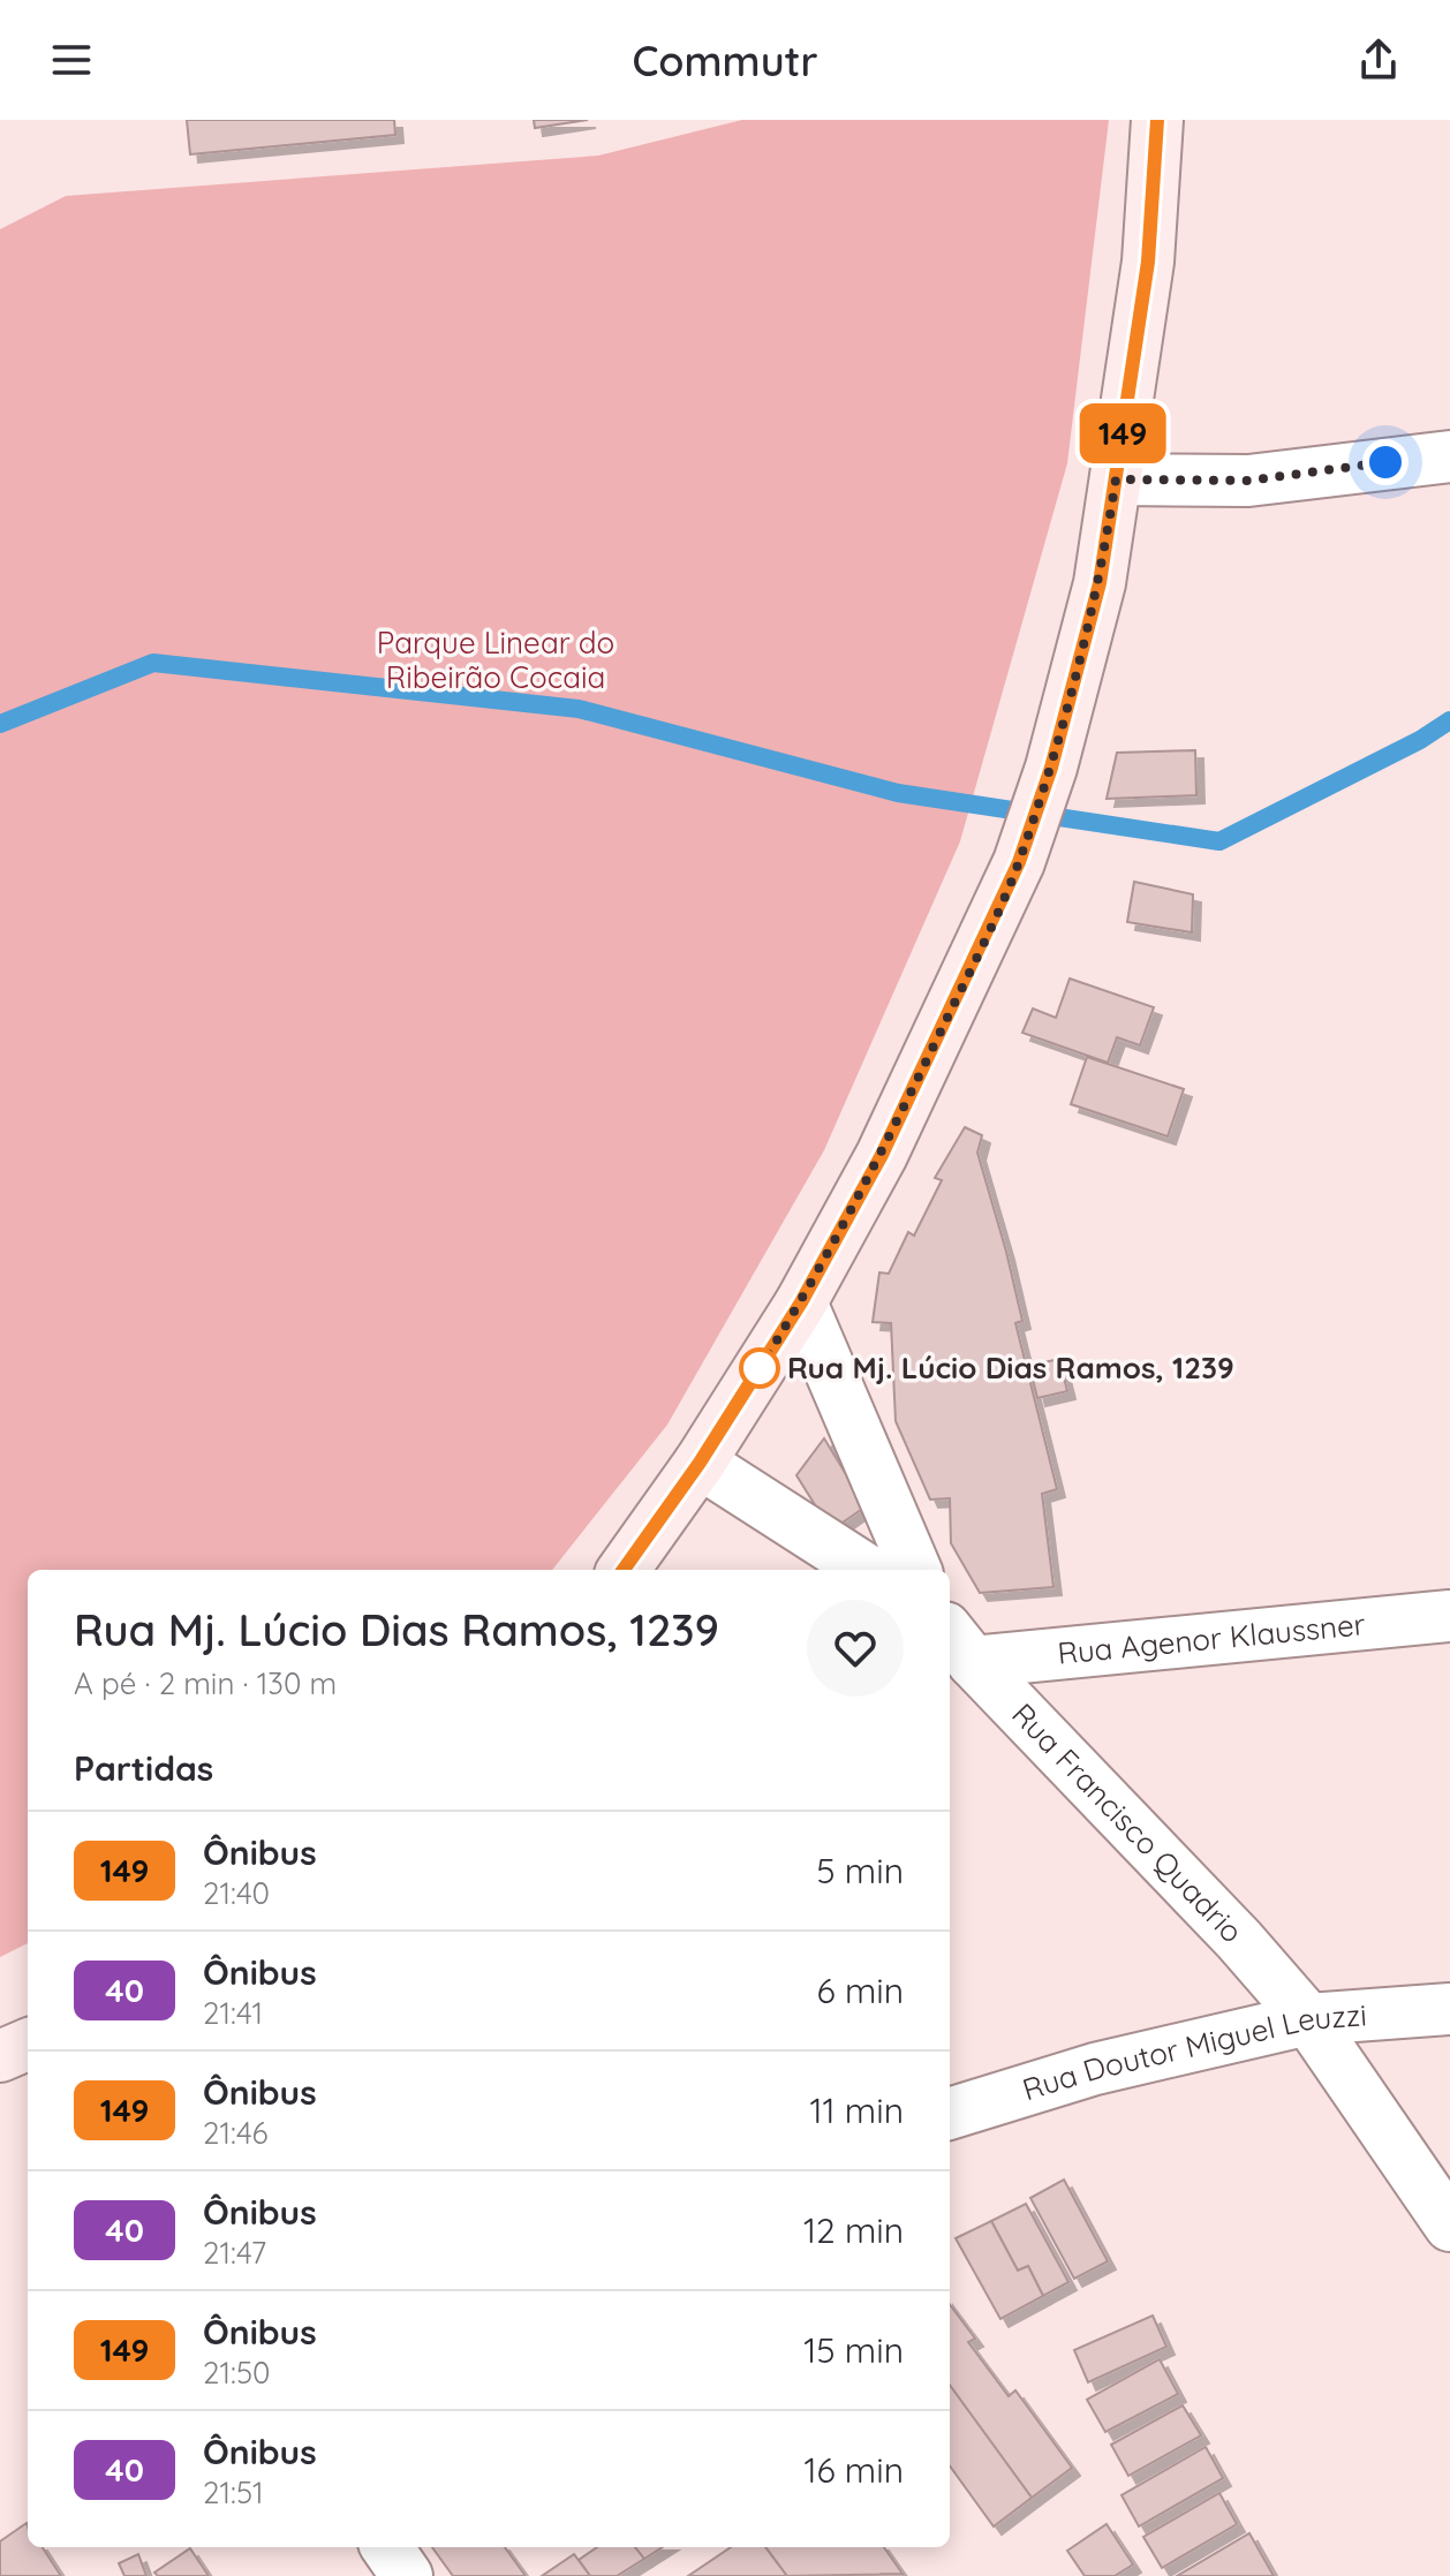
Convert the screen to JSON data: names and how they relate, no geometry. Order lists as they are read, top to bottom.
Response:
{
  "streets": {
    "street": ["Rua Agenor Klaussner", "Rua Francisco Quadrio", "Rua Doutor Miguel Leuzzi"]
  },
  "crossings": [
    ["Rua Agenor Klaussner", "Rua Francisco Quadrio"],
    ["Rua Francisco Quadrio", "Rua Doutor Miguel Leuzzi"]
  ],
  "parks": ["Parque Linear do Ribeirão Cocaia"],
  "places": ["Rua Mj. Lúcio Dias Ramos, 1239"],
  "lines": ["bus line 149"],
  "page": {
    "header": "Commutr",
    "on_map": "149",
    "heading": [
      ["Rua Mj. Lúcio Dias Ramos, 1239", "A pé · 2 min · 130 m"],
      "Partidas"
    ],
    "list": [
      {
        "mark": "149",
        "name": "Ônibus",
        "note": "21:40",
        "value": "5 min"
      },
      {
        "mark": "40",
        "name": "Ônibus",
        "note": "21:41",
        "value": "6 min"
      },
      {
        "mark": "149",
        "name": "Ônibus",
        "note": "21:46",
        "value": "11 min"
      },
      {
        "mark": "40",
        "name": "Ônibus",
        "note": "21:47",
        "value": "12 min"
      },
      {
        "mark": "149",
        "name": "Ônibus",
        "note": "21:50",
        "value": "15 min"
      },
      {
        "mark": "40",
        "name": "Ônibus",
        "note": "21:51",
        "value": "16 min"
      }
    ]
  }
}
